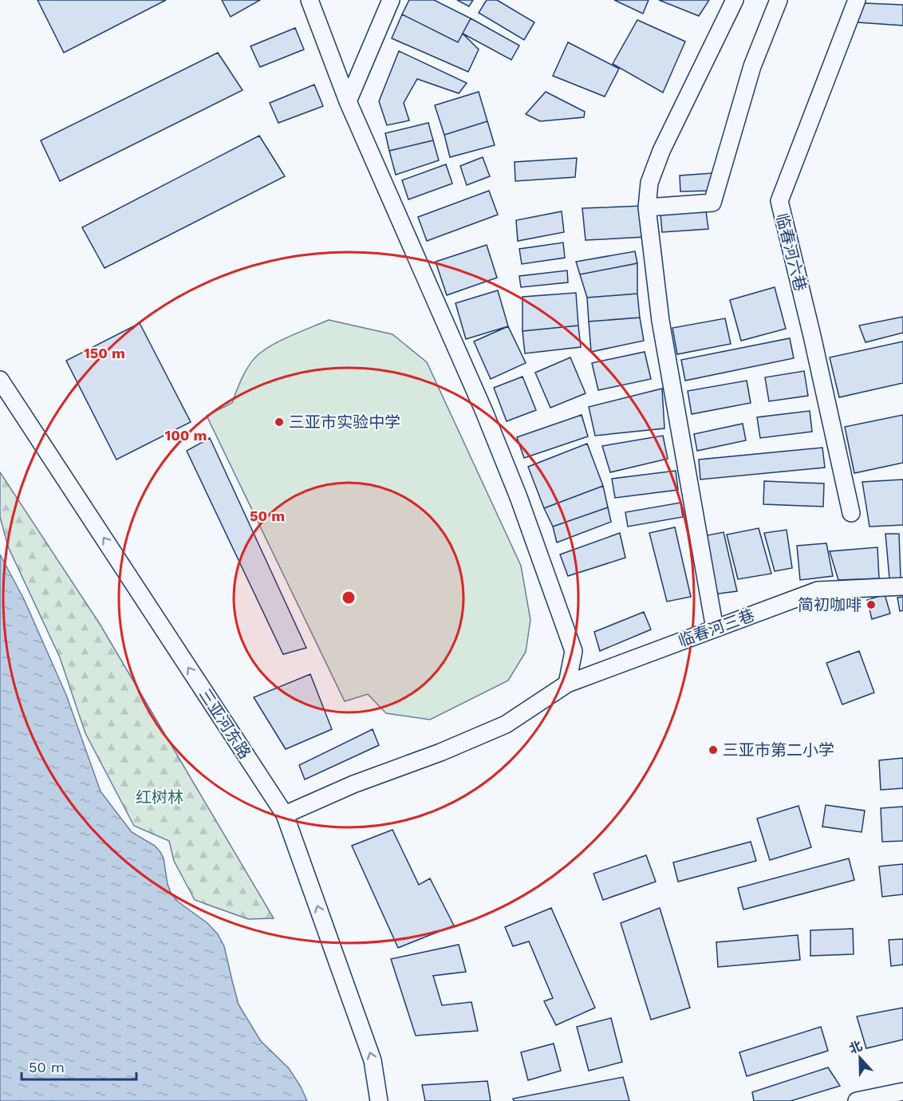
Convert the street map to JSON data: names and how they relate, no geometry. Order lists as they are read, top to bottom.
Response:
{
  "streets": {
    "street": ["临春河六巷", "临春河三巷", "三亚河东路"]
  },
  "crossings": [
    ["临春河三巷", "三亚河东路"]
  ],
  "one_way": ["三亚河东路"],
  "parks": ["红树林"],
  "places": ["三亚市实验中学", "简初咖啡", "三亚市第二小学"],
  "scale_bar": "50 m",
  "north": "top",
  "rings": ["150 m", "100 m", "50 m"]
}
